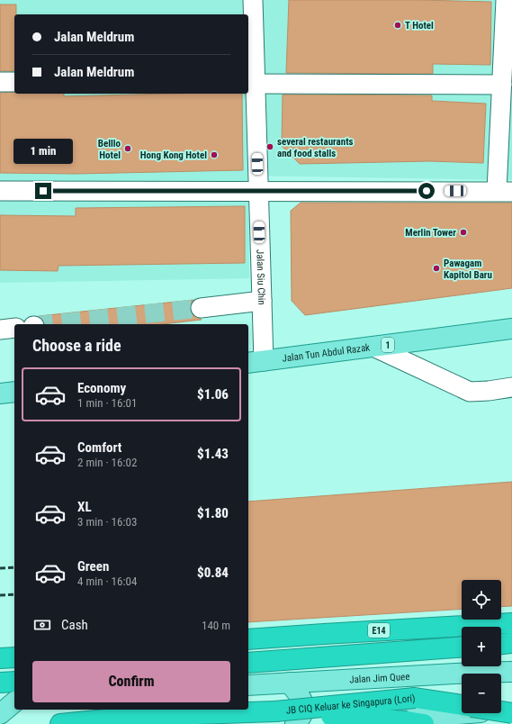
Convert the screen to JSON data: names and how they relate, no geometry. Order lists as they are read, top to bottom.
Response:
{
  "streets": {
    "highway": ["E14", "JB CIQ Keluar ke Singapura (Lori)"],
    "main road": ["1", "Jalan Tun Abdul Razak", "Jalan Jim Quee"],
    "street": ["Jalan Siu Chin"]
  },
  "crossings": [
    ["Jalan Siu Chin", "Jalan Tun Abdul Razak"]
  ],
  "places": [
    "T Hotel",
    "several restaurants and food stalls",
    "Belllo Hotel",
    "Hong Kong Hotel",
    "Merlin Tower",
    "Pawagam Kapitol Baru"
  ],
  "page": {
    "banner": ["Jalan Meldrum", "Jalan Meldrum"],
    "bubble": "1 min",
    "heading": "Choose a ride",
    "list": [
      {
        "name": "Economy",
        "note": "1 min · 16:01",
        "value": "$1.06"
      },
      {
        "name": "Comfort",
        "note": "2 min · 16:02",
        "value": "$1.43"
      },
      {
        "name": "XL",
        "note": "3 min · 16:03",
        "value": "$1.80"
      },
      {
        "name": "Green",
        "note": "4 min · 16:04",
        "value": "$0.84"
      }
    ],
    "map_buttons": ["+", "−"],
    "pay": ["Cash", "140 m"],
    "buttons": "Confirm"
  }
}
